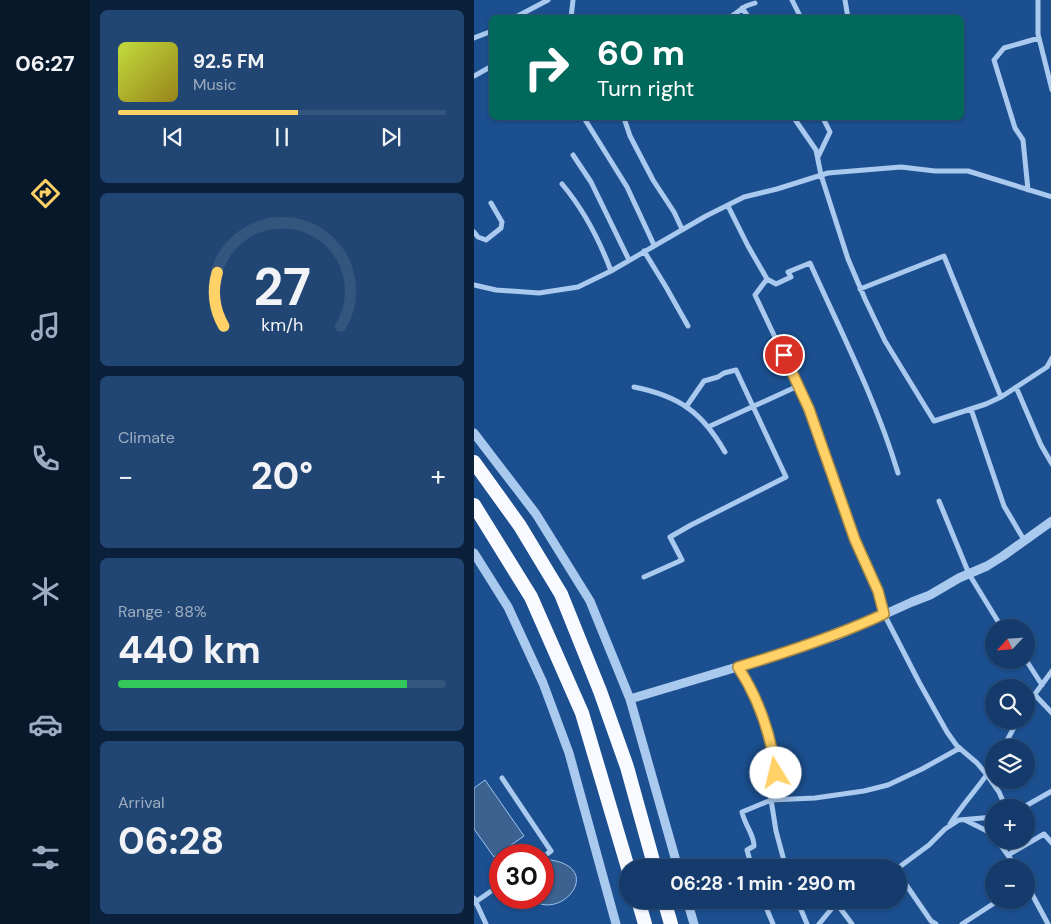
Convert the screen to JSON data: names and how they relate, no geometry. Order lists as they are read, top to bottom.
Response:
{
  "north": "bottom left",
  "page": {
    "tabs": "06:27",
    "turn": ["60 m", "Turn right"],
    "song": ["92.5 FM", "Music"],
    "tile": [
      "Climate",
      ["Range · 88%", "440 km"],
      ["Arrival", "06:28"]
    ],
    "heat": ["−", "20°", "+"],
    "map_buttons": ["+", "−"],
    "limit": "30",
    "trip": "06:28 · 1 min · 290 m",
    "gauge": ["27", "km/h"]
  }
}
